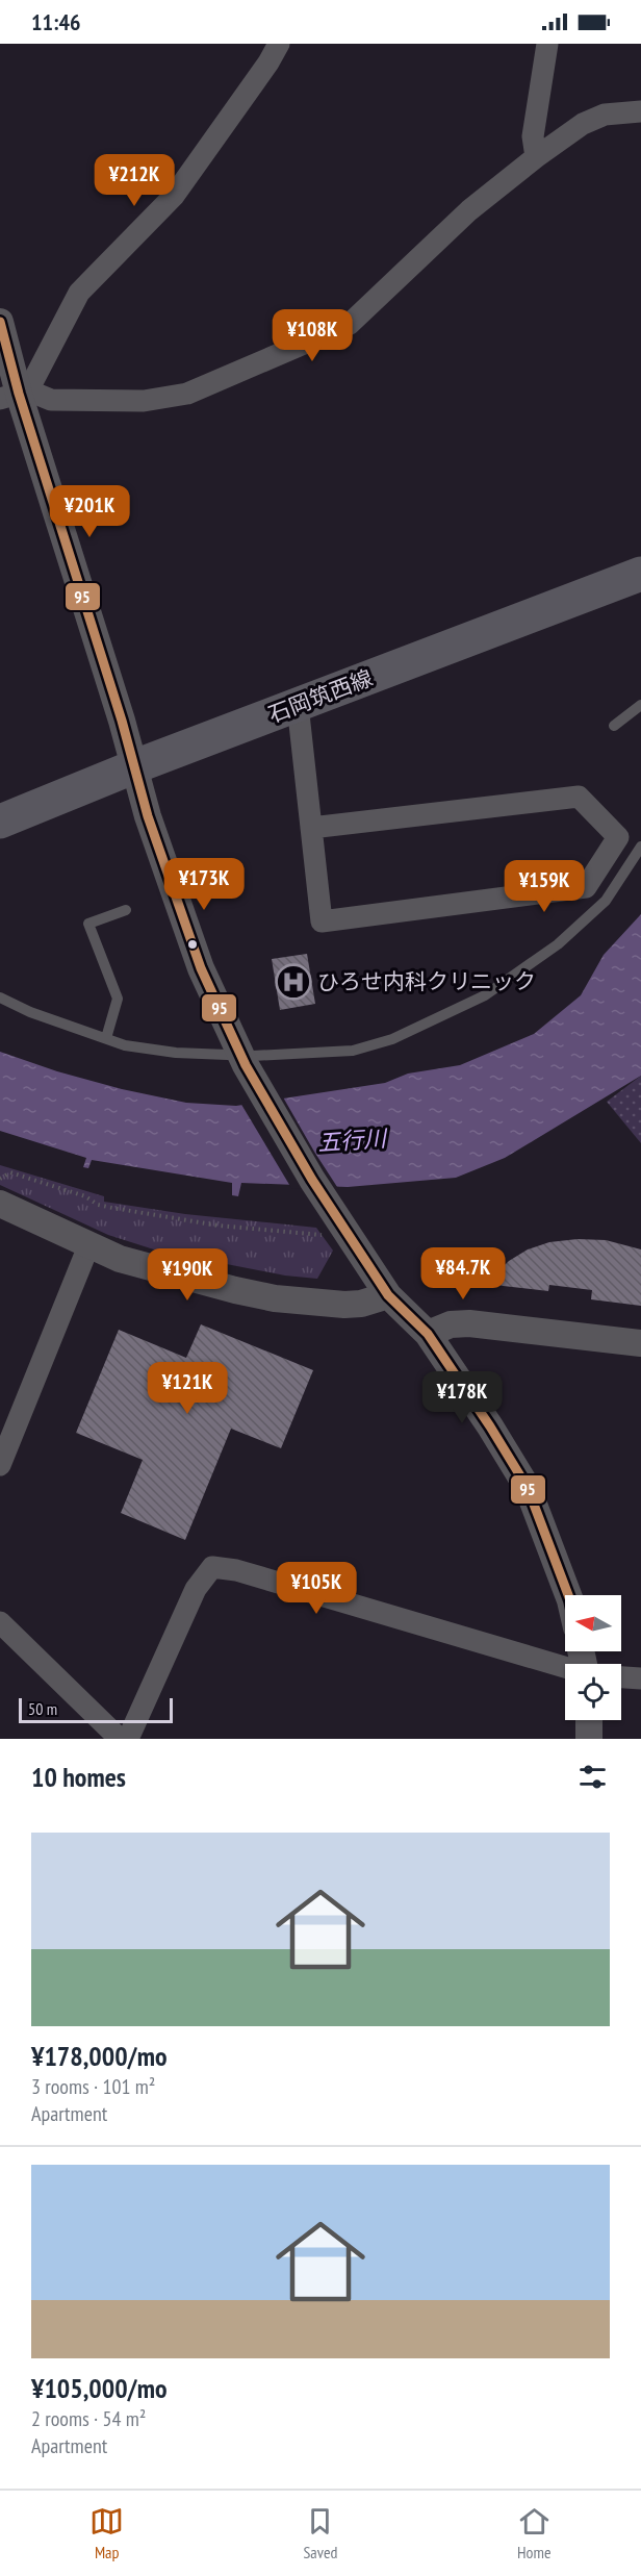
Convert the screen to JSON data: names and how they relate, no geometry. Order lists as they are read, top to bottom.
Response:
{
  "streets": {
    "main road": ["石岡筑西線"]
  },
  "water": ["五行川"],
  "places": {
    "hospital": ["ひろせ内科クリニック"]
  },
  "lines": ["transit line 95"],
  "scale_bar": "50 m",
  "north": "left",
  "page": {
    "status": "11:46",
    "price": [
      "¥212K",
      "¥108K",
      "¥201K",
      "¥173K",
      "¥159K",
      "¥84.7K",
      "¥190K",
      "¥121K",
      "¥178K",
      "¥105K"
    ],
    "scale": "50 m",
    "heading": "10 homes",
    "list": [
      {
        "name": "¥178,000/mo",
        "note": "3 rooms · 101 m² · Apartment"
      },
      {
        "name": "¥105,000/mo",
        "note": "2 rooms · 54 m² · Apartment"
      }
    ],
    "tabs": ["Map", "Saved", "Home"]
  }
}
